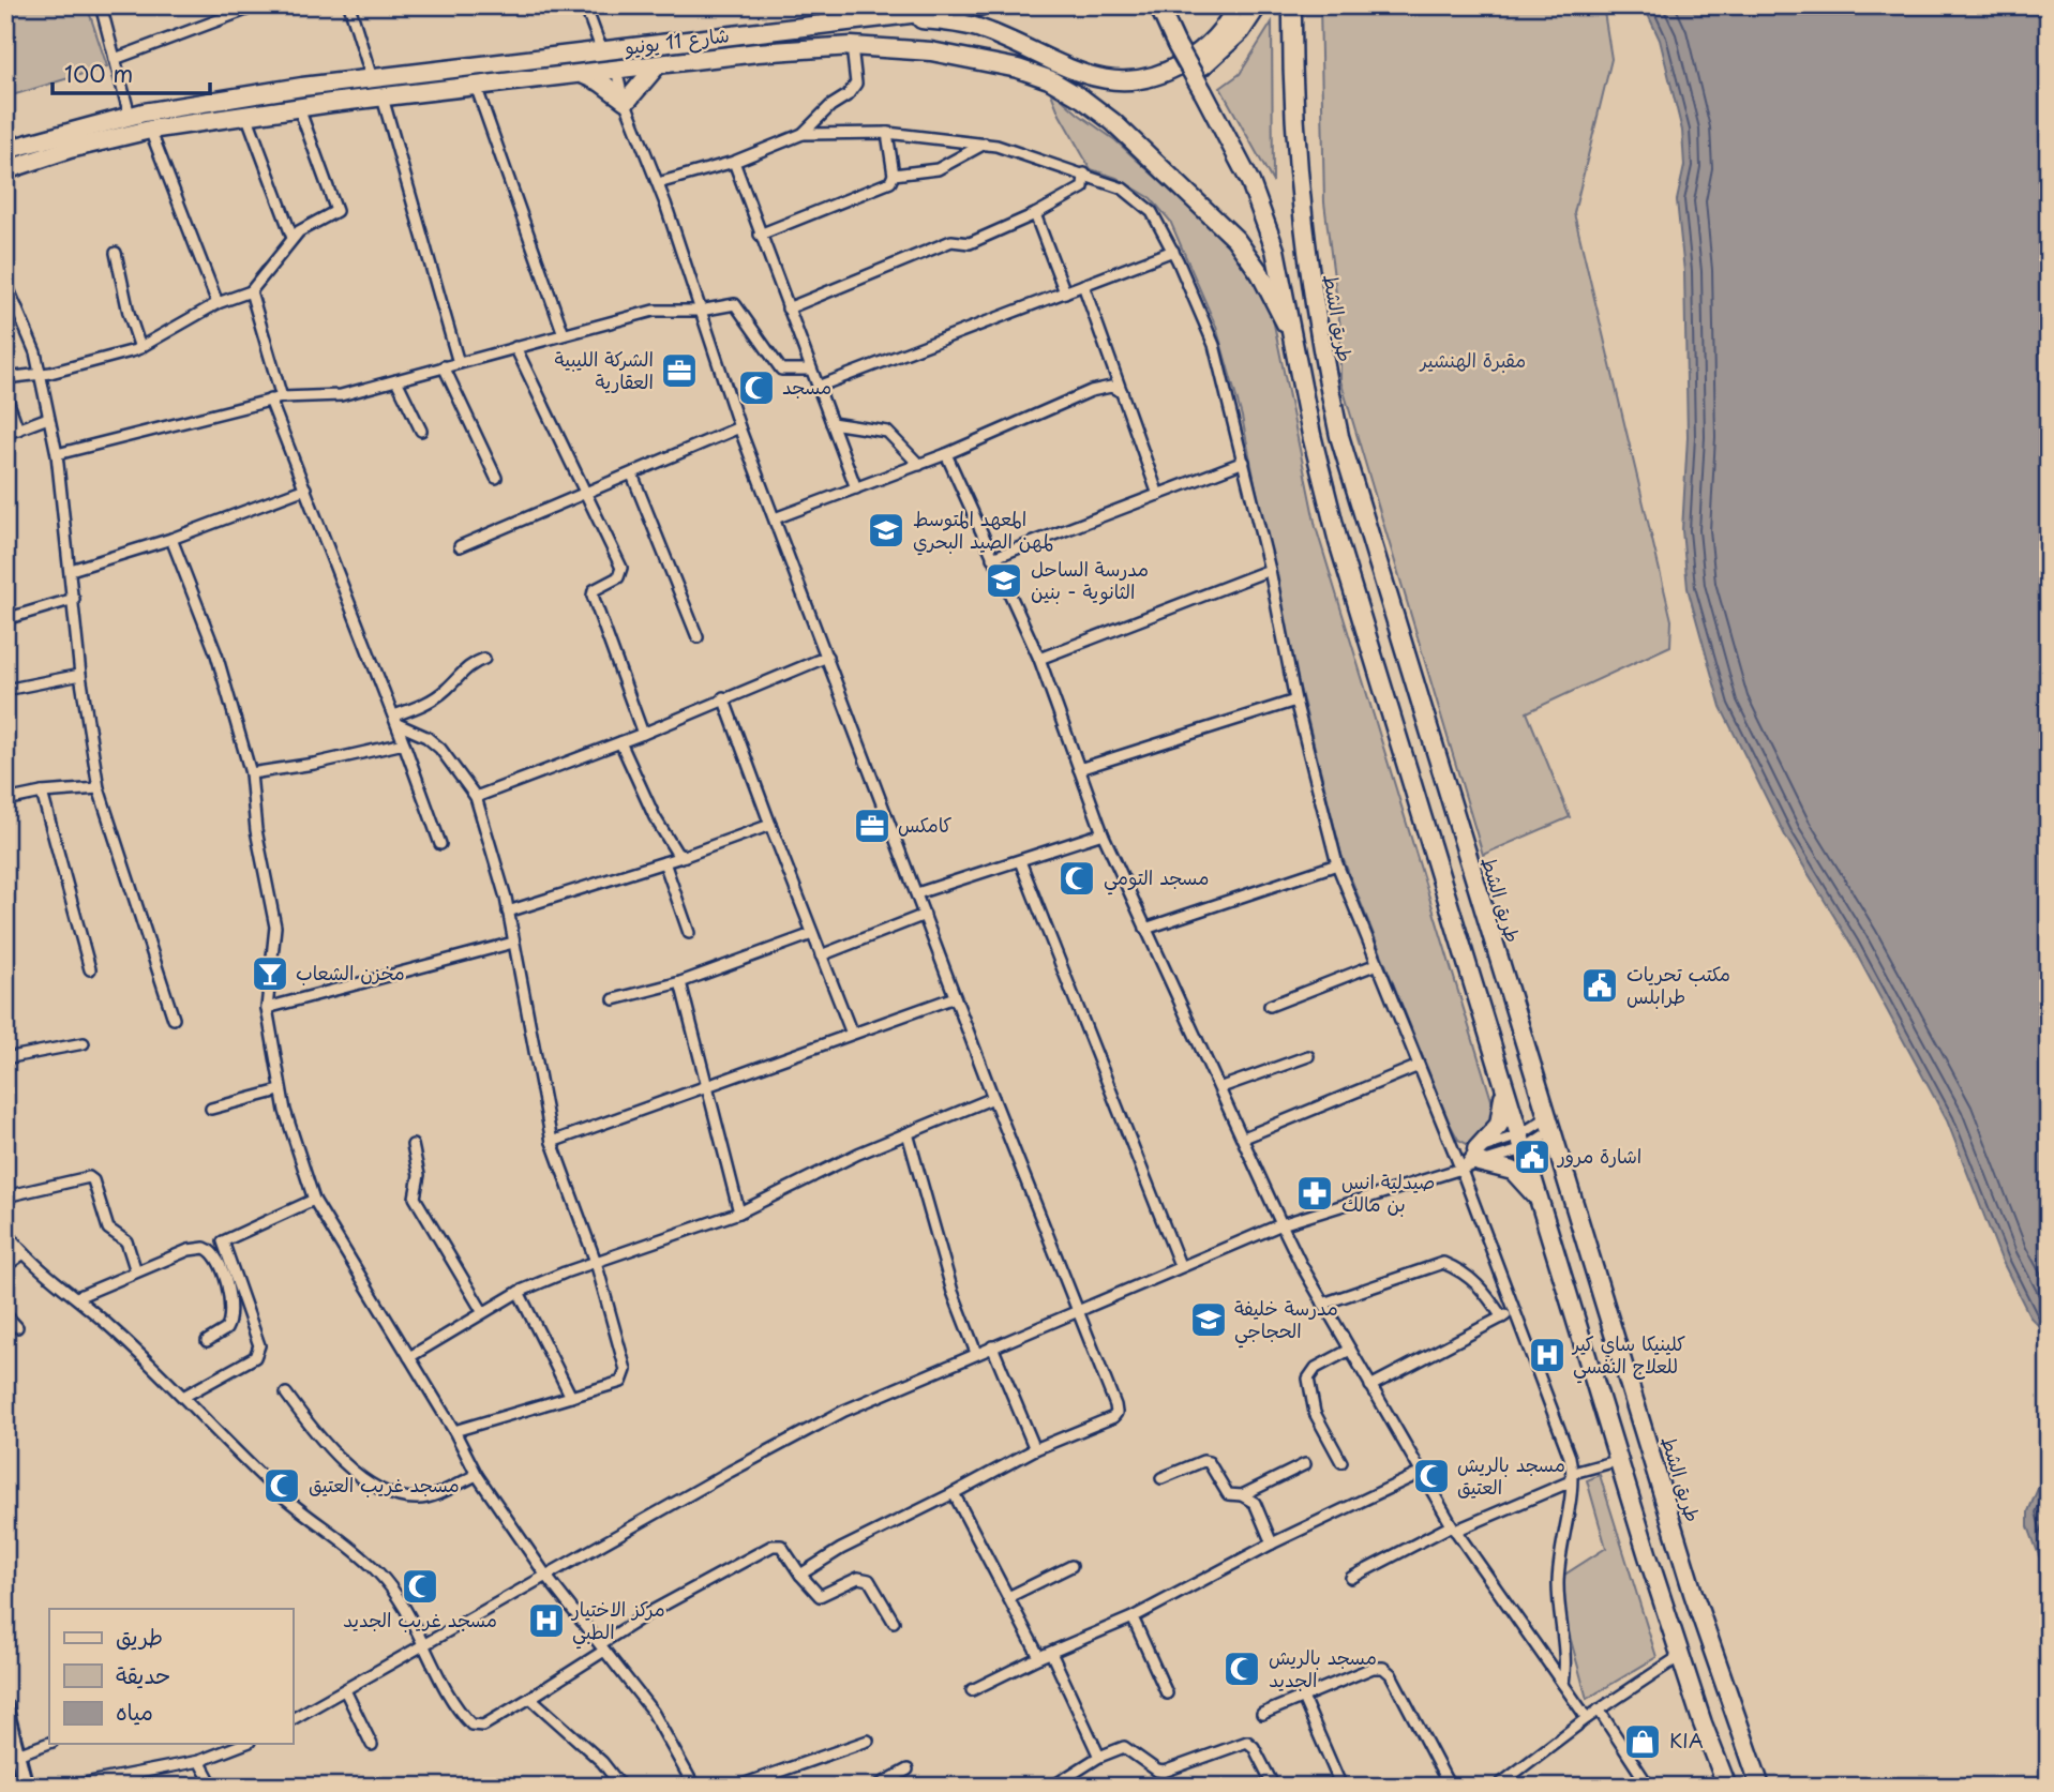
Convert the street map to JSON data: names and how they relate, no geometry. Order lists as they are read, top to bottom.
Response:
{
  "streets": {
    "highway": ["شارع 11 يونيو", "طريق الشط"]
  },
  "parks": ["مقبرة الهنشير"],
  "places": {
    "office": ["الشركة الليبية العقارية", "كامكس"],
    "mosque": [
      "مسجد",
      "مسجد التومي",
      "مسجد بالريش العتيق",
      "مسجد غريب العتيق",
      "مسجد غريب الجديد",
      "مسجد بالريش الجديد"
    ],
    "school or university": ["المعهد المتوسط لمهن الصيد البحري", "مدرسة الساحل الثانوية - بنين", "مدرسة خليفة الحجاجي"],
    "bar": ["مخزن الشعاب"],
    "public building": ["مكتب تحريات طرابلس", "اشارة مرور"],
    "pharmacy": ["صيدلية انس بن مالك"],
    "hospital": ["كلينيكا ساي كير للعلاج النفسي", "مركز الاختيار الطبي"],
    "shop": ["KIA"]
  },
  "legend": ["طريق", "حديقة", "مياه"],
  "scale_bar": "100 m"
}
